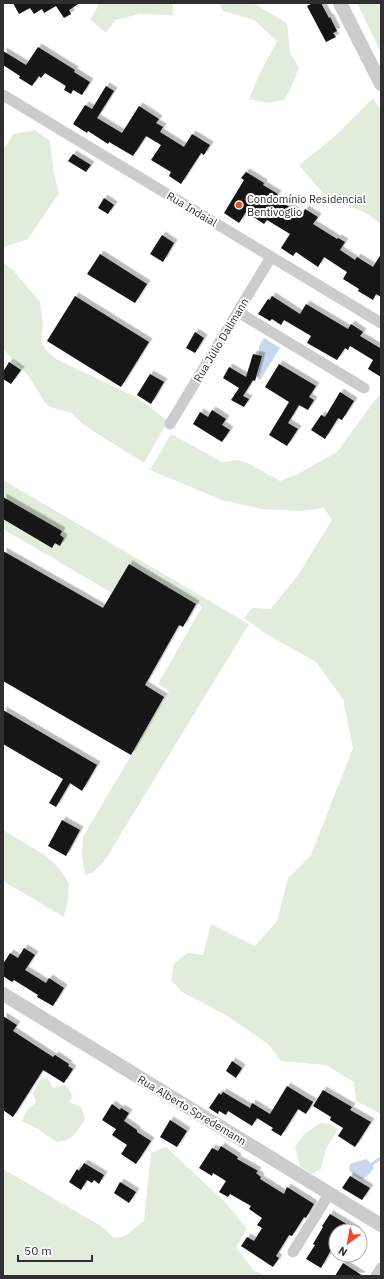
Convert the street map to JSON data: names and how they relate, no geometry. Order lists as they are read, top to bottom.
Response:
{
  "streets": {
    "street": ["Rua Indaial", "Rua Júlio Dallmann", "Rua Alberto Spredemann"]
  },
  "crossings": [
    ["Rua Indaial", "Rua Júlio Dallmann"]
  ],
  "places": ["Condomínio Residencial Bentivoglio"],
  "scale_bar": "50 m",
  "north": "bottom left"
}
